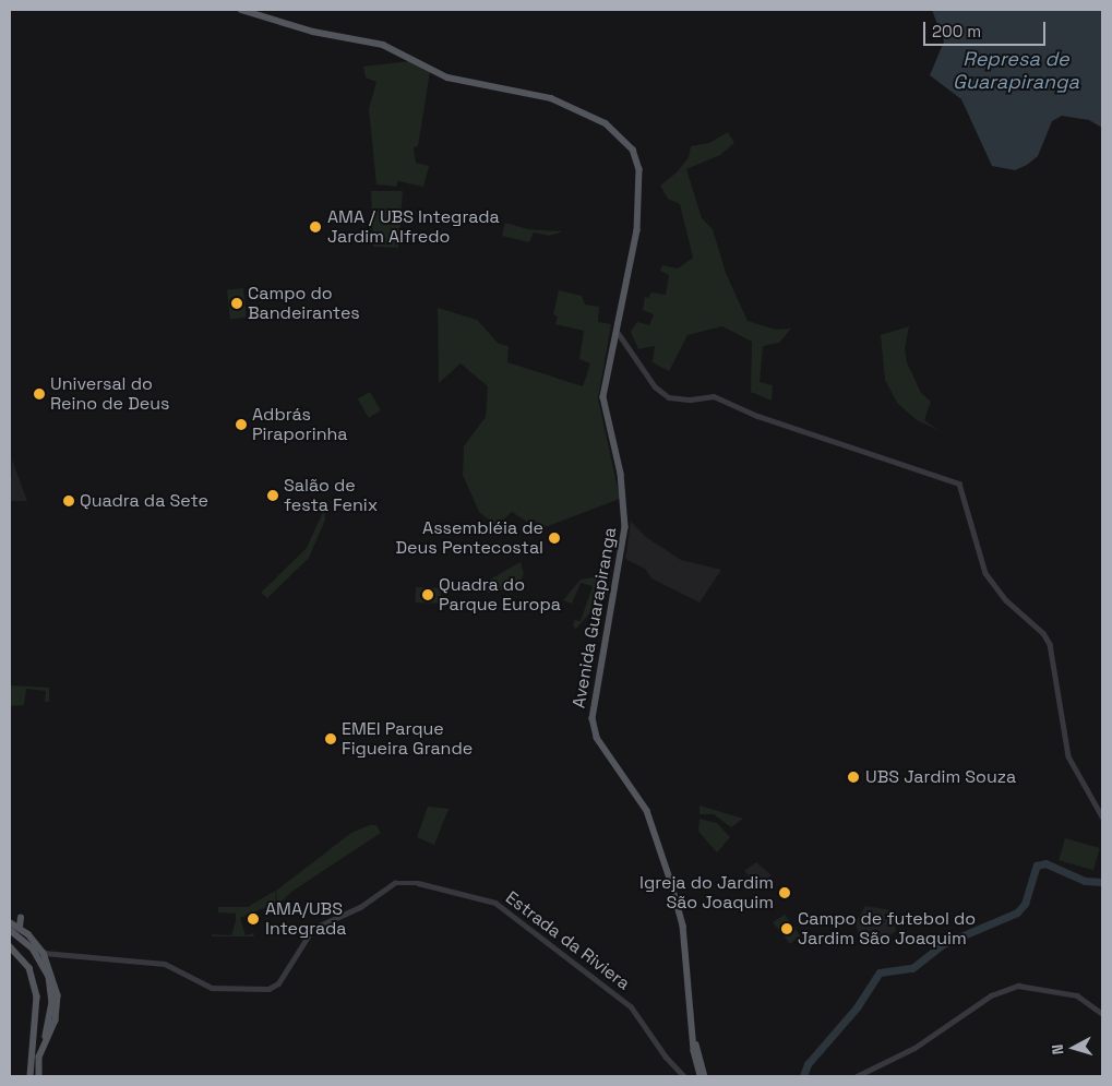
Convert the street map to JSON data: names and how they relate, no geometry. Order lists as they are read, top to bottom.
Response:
{
  "streets": {
    "main road": ["Avenida Guarapiranga"],
    "street": ["Estrada da Riviera"]
  },
  "water": ["Represa de Guarapiranga"],
  "places": [
    "AMA / UBS Integrada Jardim Alfredo",
    "Campo do Bandeirantes",
    "Universal do Reino de Deus",
    "Adbrás Piraporinha",
    "Salão de festa Fenix",
    "Quadra da Sete",
    "Assembléia de Deus Pentecostal",
    "Quadra do Parque Europa",
    "EMEI Parque Figueira Grande",
    "UBS Jardim Souza",
    "Igreja do Jardim São Joaquim",
    "AMA/UBS Integrada",
    "Campo de futebol do Jardim São Joaquim"
  ],
  "scale_bar": "200 m",
  "north": "left"
}
